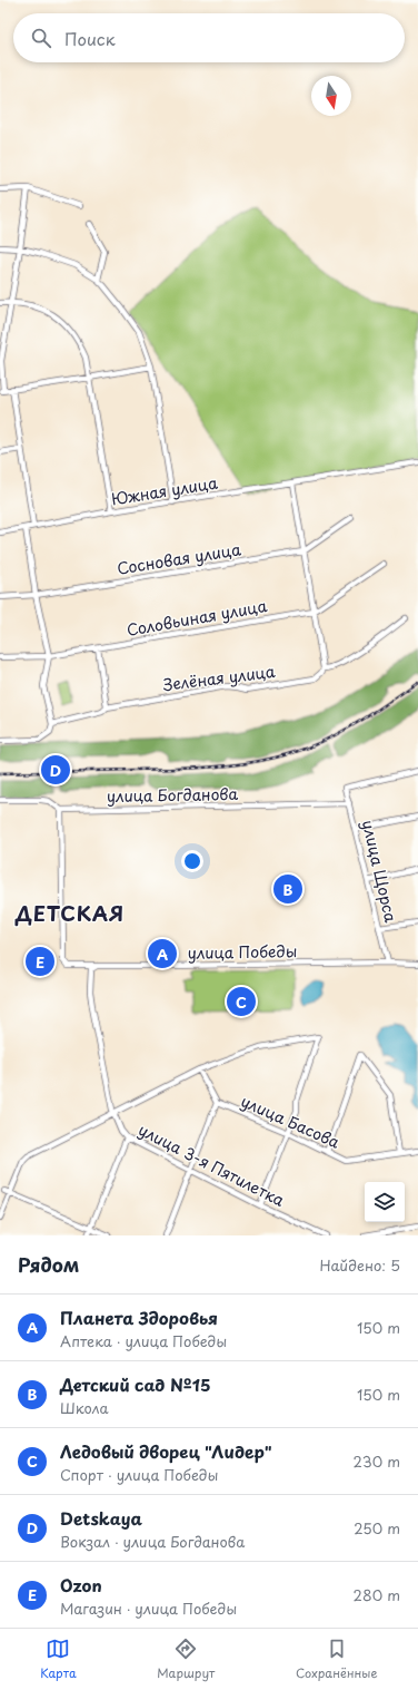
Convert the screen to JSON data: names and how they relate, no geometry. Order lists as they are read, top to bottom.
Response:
{
  "streets": {
    "street": [
      "Южная улица",
      "Сосновая улица",
      "Соловьиная улица",
      "Зелёная улица",
      "улица Богданова",
      "улица Щорса",
      "улица Победы",
      "улица Басова",
      "улица 3-я Пятилетка"
    ]
  },
  "crossings": [
    ["улица Богданова", "улица Щорса"],
    ["улица Богданова", "улица Победы"],
    ["улица Щорса", "улица Победы"],
    ["улица Победы", "улица 3-я Пятилетка"]
  ],
  "districts": ["ДЕТСКАЯ"],
  "north": "bottom",
  "page": {
    "search": "Поиск",
    "pins": [
      "D",
      "B",
      "A",
      "E",
      "C"
    ],
    "heading": ["Рядом", "Найдено: 5"],
    "list": [
      {
        "mark": "A",
        "name": "Планета Здоровья",
        "note": "Аптека · улица Победы",
        "value": "150 m"
      },
      {
        "mark": "B",
        "name": "Детский сад №15",
        "note": "Школа",
        "value": "150 m"
      },
      {
        "mark": "C",
        "name": "Ледовый дворец \"Лидер\"",
        "note": "Спорт · улица Победы",
        "value": "230 m"
      },
      {
        "mark": "D",
        "name": "Detskaya",
        "note": "Вокзал · улица Богданова",
        "value": "250 m"
      },
      {
        "mark": "E",
        "name": "Ozon",
        "note": "Магазин · улица Победы",
        "value": "280 m"
      }
    ],
    "nav": ["Карта", "Маршрут", "Сохранённые"]
  }
}
